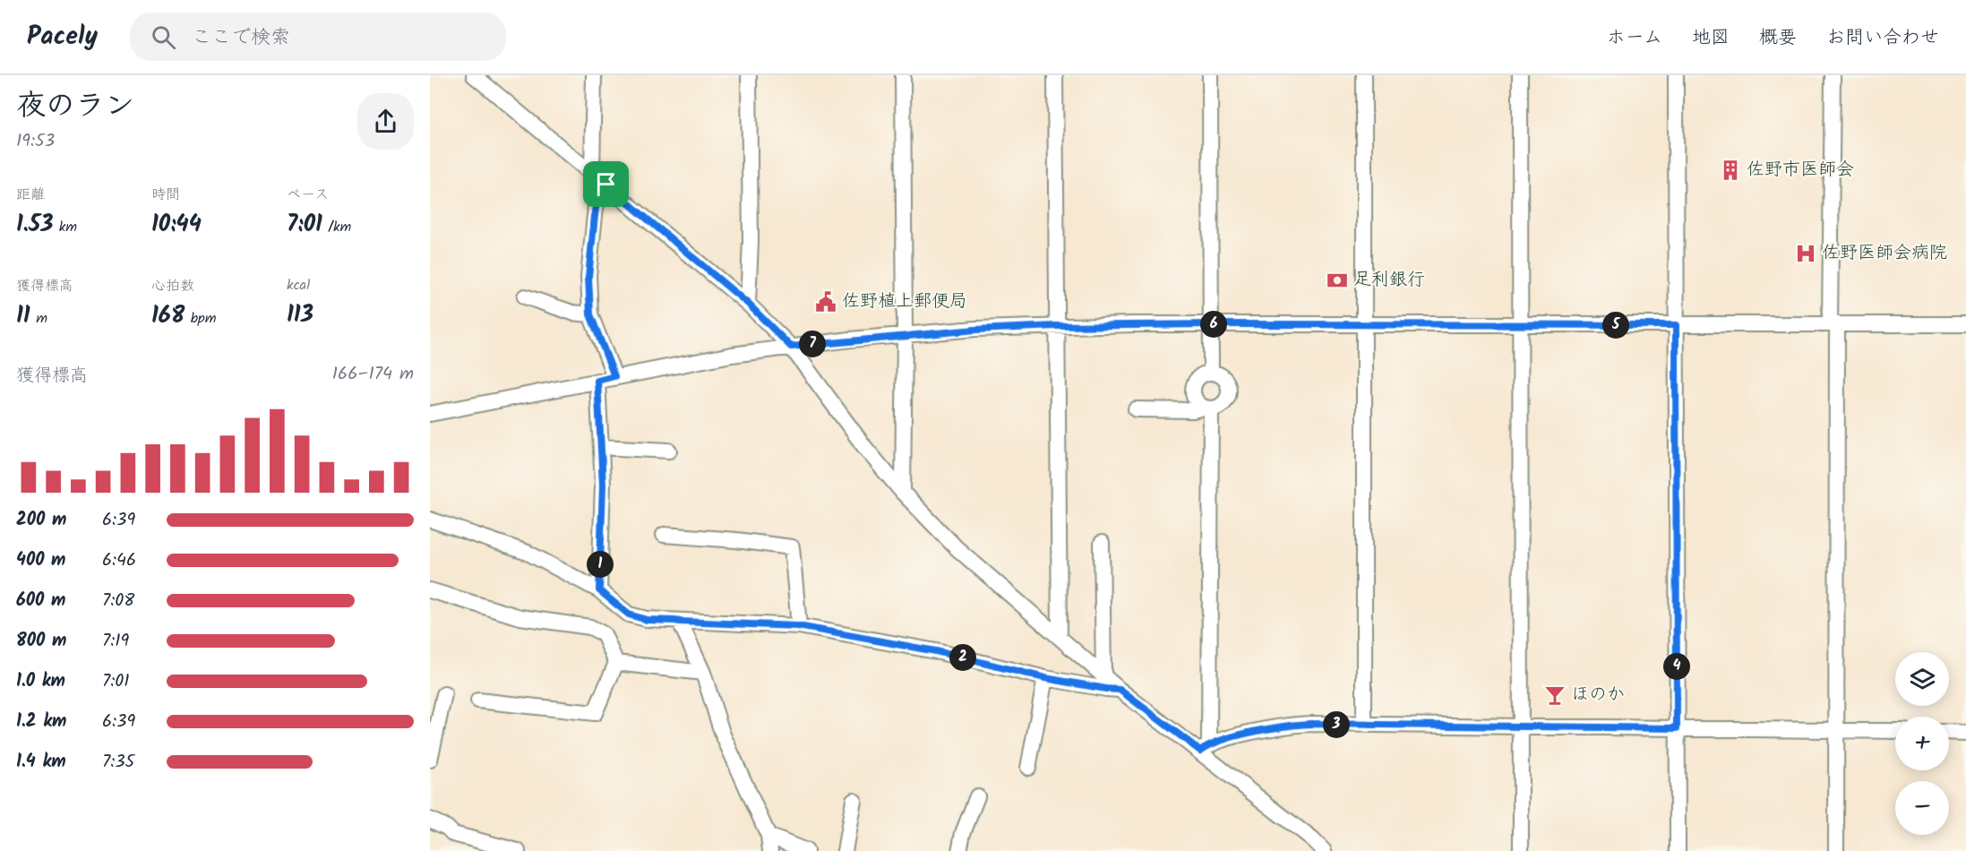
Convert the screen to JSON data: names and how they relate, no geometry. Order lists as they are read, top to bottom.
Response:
{
  "places": {
    "building": ["佐野市医師会"],
    "hospital": ["佐野医師会病院"],
    "bank": ["足利銀行"],
    "public building": ["佐野植上郵便局"],
    "bar": ["ほのか"]
  },
  "page": {
    "header": "Pacely",
    "search": "ここで検索",
    "nav": [
      "ホーム",
      "地図",
      "概要",
      "お問い合わせ"
    ],
    "heading": ["夜のラン", "19:53"],
    "stats": [
      ["距離", "1.53 km"],
      ["時間", "10:44"],
      ["ペース", "7:01 /km"],
      ["獲得標高", "11 m"],
      ["心拍数", "168 bpm"],
      ["kcal", "113"]
    ],
    "pins": [
      "6",
      "5",
      "7",
      "1",
      "2",
      "4",
      "3"
    ],
    "chart": ["獲得標高", "166–174 m"],
    "list": [
      {
        "name": "200 m",
        "note": "6:39"
      },
      {
        "name": "400 m",
        "note": "6:46"
      },
      {
        "name": "600 m",
        "note": "7:08"
      },
      {
        "name": "800 m",
        "note": "7:19"
      },
      {
        "name": "1.0 km",
        "note": "7:01"
      },
      {
        "name": "1.2 km",
        "note": "6:39"
      },
      {
        "name": "1.4 km",
        "note": "7:35"
      }
    ],
    "map_buttons": ["+", "−"]
  }
}
